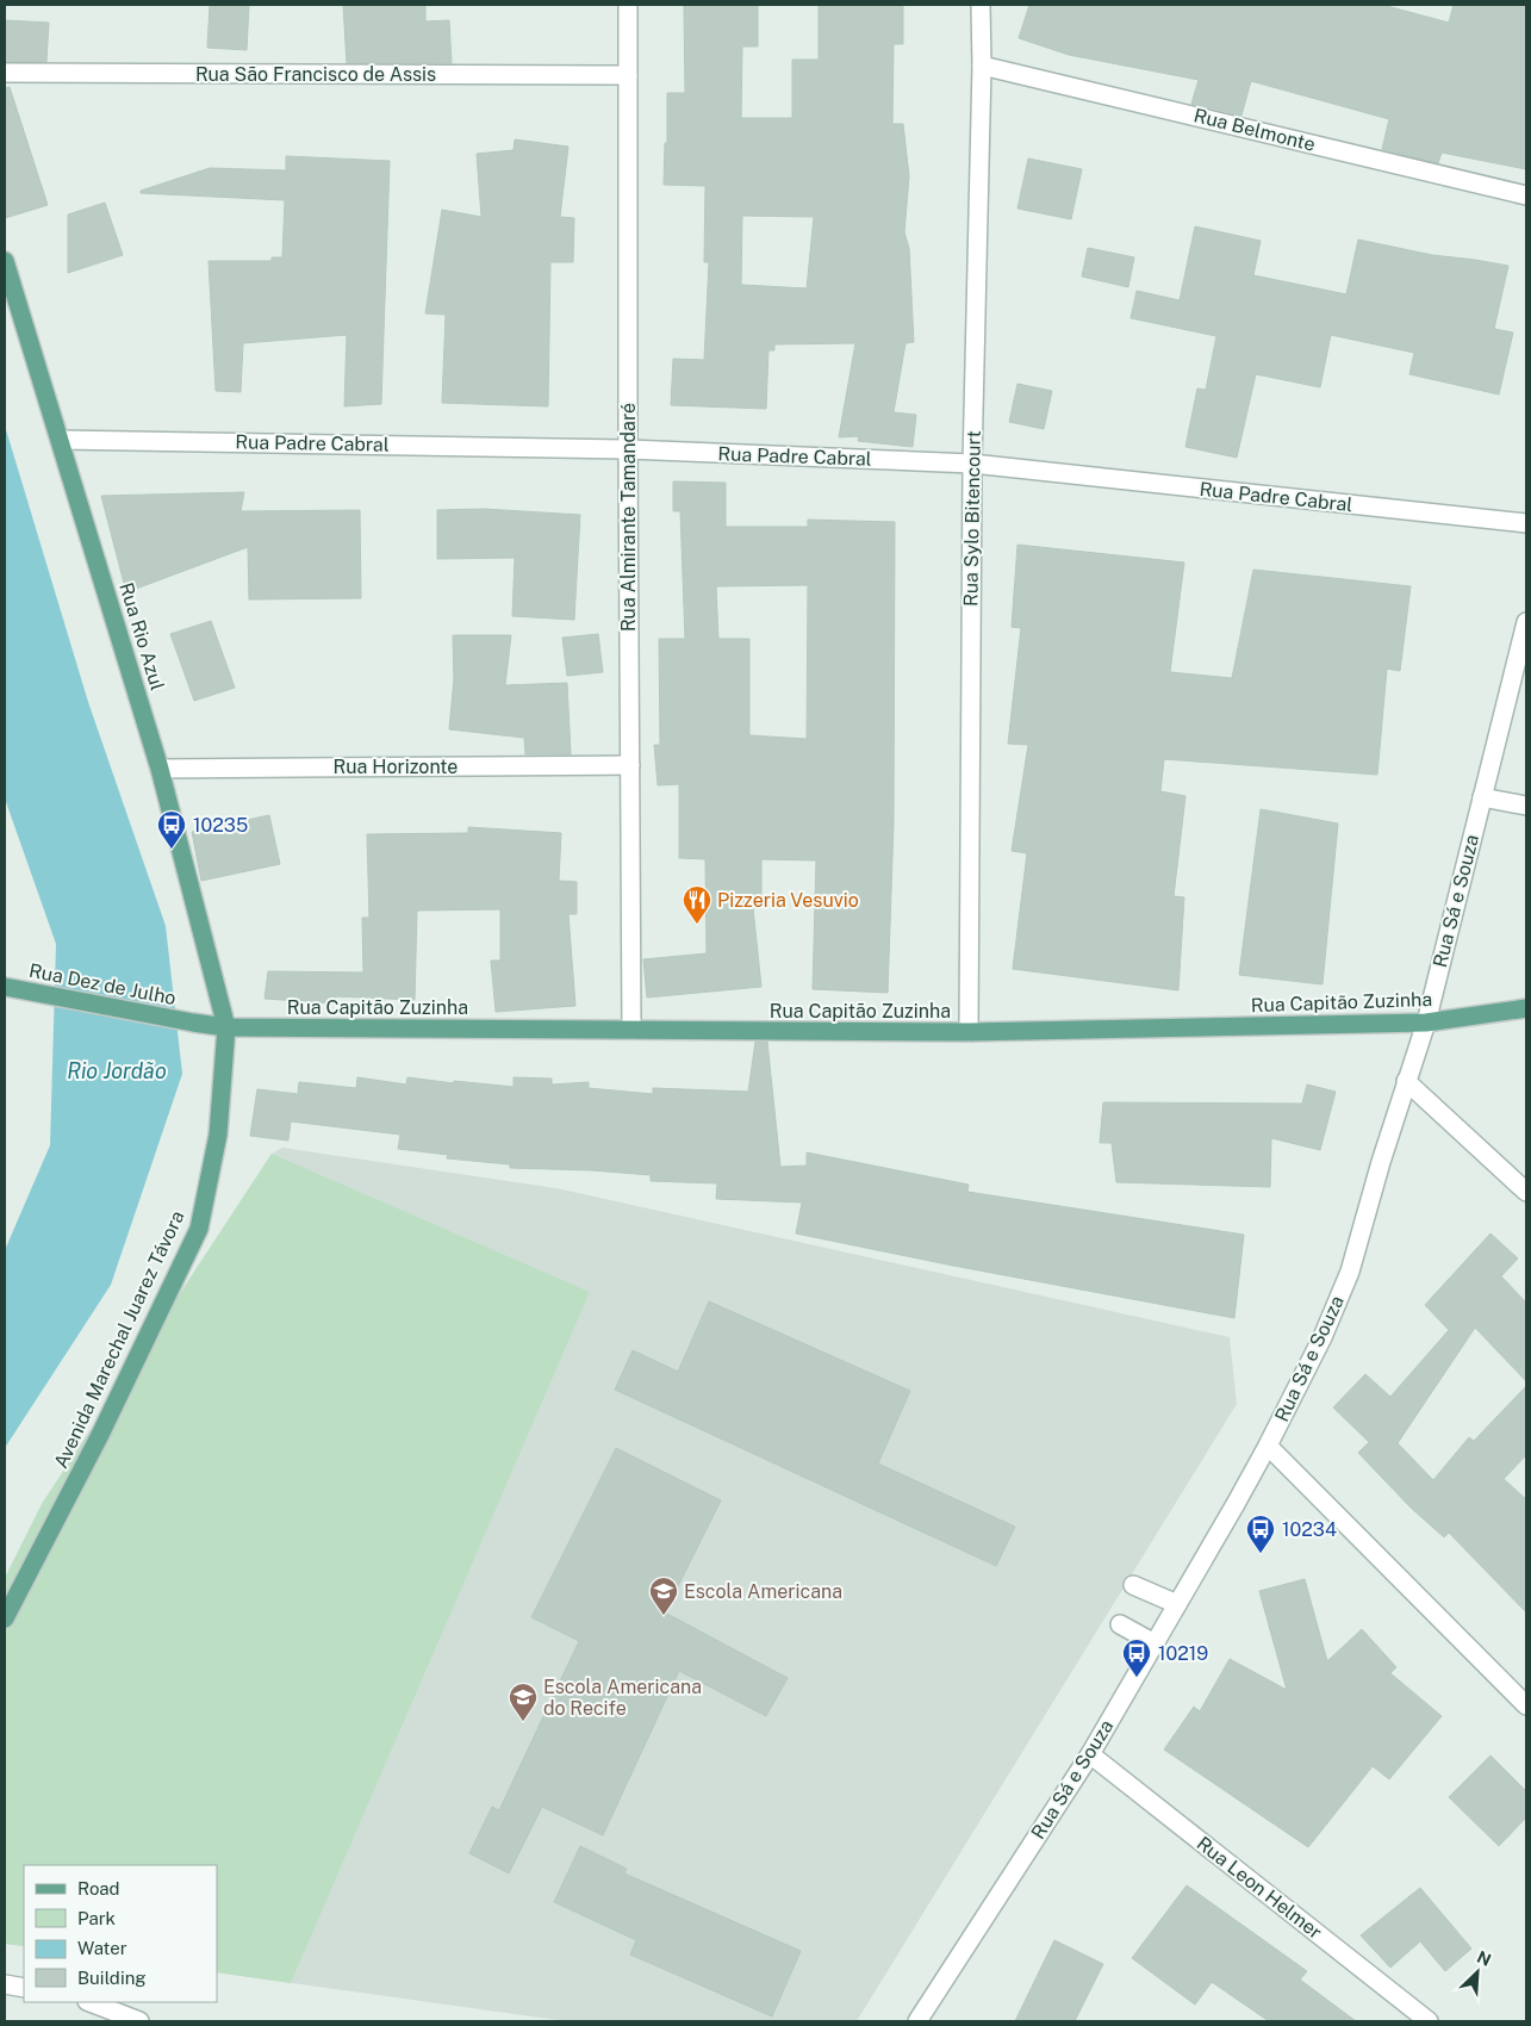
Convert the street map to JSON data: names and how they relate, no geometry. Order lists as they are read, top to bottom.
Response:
{
  "streets": {
    "main road": [
      "Rua Rio Azul",
      "Rua Dez de Julho",
      "Rua Capitão Zuzinha",
      "Avenida Marechal Juarez Távora"
    ],
    "street": [
      "Rua São Francisco de Assis",
      "Rua Belmonte",
      "Rua Padre Cabral",
      "Rua Almirante Tamandaré",
      "Rua Sylo Bitencourt",
      "Rua Horizonte",
      "Rua Sá e Souza",
      "Rua Leon Helmer"
    ]
  },
  "crossings": [
    ["Rua São Francisco de Assis", "Rua Almirante Tamandaré"],
    ["Rua Belmonte", "Rua Sylo Bitencourt"],
    ["Rua Padre Cabral", "Rua Almirante Tamandaré"],
    ["Rua Padre Cabral", "Rua Sylo Bitencourt"],
    ["Rua Padre Cabral", "Rua Rio Azul"],
    ["Rua Almirante Tamandaré", "Rua Horizonte"],
    ["Rua Almirante Tamandaré", "Rua Capitão Zuzinha"],
    ["Rua Sylo Bitencourt", "Rua Capitão Zuzinha"],
    ["Rua Rio Azul", "Rua Horizonte"],
    ["Rua Rio Azul", "Rua Capitão Zuzinha"],
    ["Rua Rio Azul", "Avenida Marechal Juarez Távora"],
    ["Rua Sá e Souza", "Rua Capitão Zuzinha"],
    ["Rua Sá e Souza", "Rua Leon Helmer"],
    ["Rua Dez de Julho", "Rua Capitão Zuzinha"],
    ["Rua Capitão Zuzinha", "Avenida Marechal Juarez Távora"]
  ],
  "water": ["Rio Jordão"],
  "places": {
    "bus stop": ["10235", "10234", "10219"],
    "restaurant": ["Pizzeria Vesuvio"],
    "school or university": ["Escola Americana", "Escola Americana do Recife"]
  },
  "legend": [
    "Road",
    "Park",
    "Water",
    "Building"
  ],
  "north": "top right"
}
